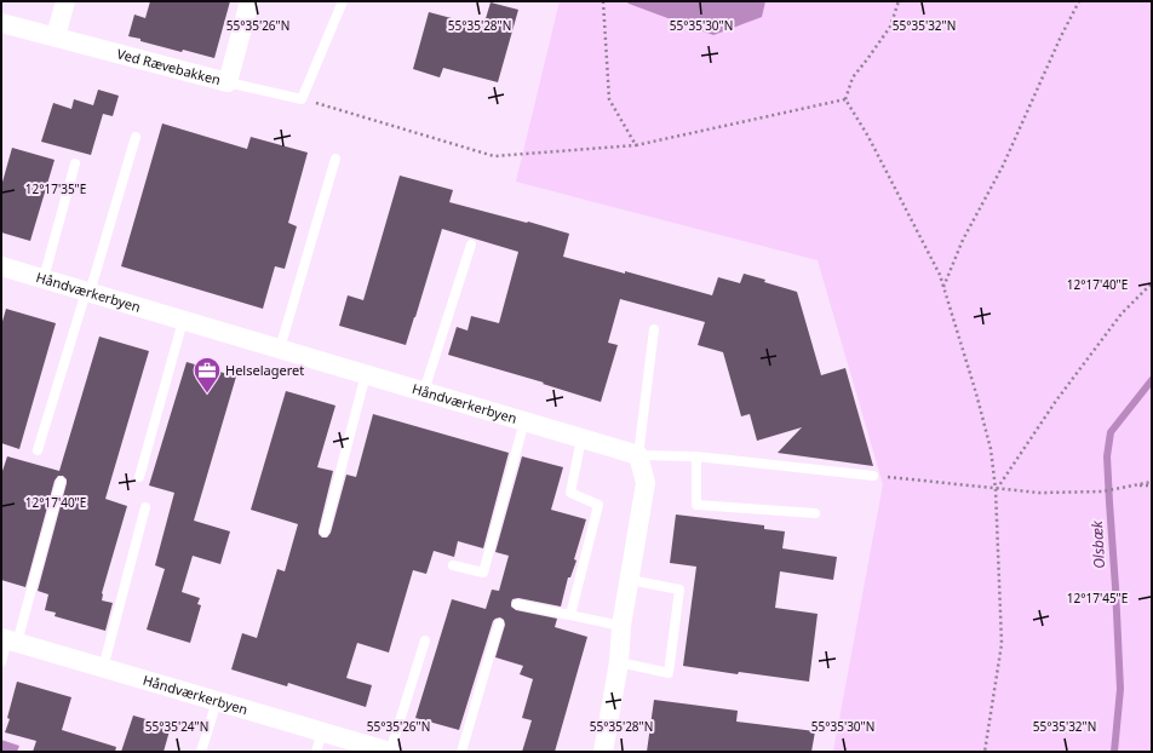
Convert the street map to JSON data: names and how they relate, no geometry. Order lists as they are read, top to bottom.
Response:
{
  "streets": {
    "street": ["Ved Rævebakken", "Håndværkerbyen"]
  },
  "water": ["Olsbæk"],
  "places": {
    "office": ["Helselageret"]
  },
  "coordinates": [
    "55°35'26\"N",
    "55°35'28\"N",
    "55°35'30\"N",
    "55°35'32\"N",
    "12°17'35\"E",
    "12°17'40\"E",
    "12°17'45\"E",
    "55°35'24\"N"
  ]
}
